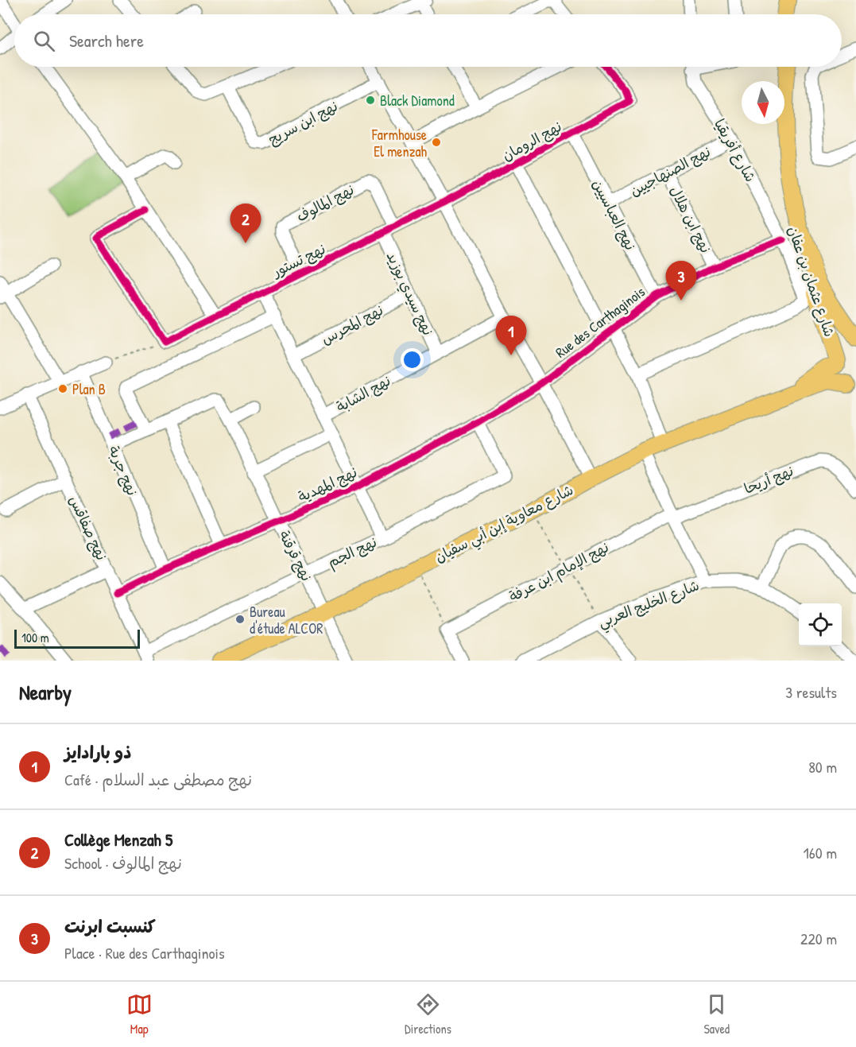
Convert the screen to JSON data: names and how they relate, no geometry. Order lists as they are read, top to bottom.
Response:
{
  "streets": {
    "main road": ["شارع عثمان بن عفان", "شارع معاوية إبن أبي سفيان"],
    "street": [
      "نهج ابن سريج",
      "نهج الرومان",
      "شارع أفريقيا",
      "نهج الصنهاجيين",
      "نهج المالوف",
      "نهج العباسيين",
      "نهج ابن هلال",
      "نهج تستور",
      "نهج سيدي بوزيد",
      "Rue des Carthaginois",
      "نهج المحرس",
      "نهج الشابة",
      "نهج جربة",
      "نهج أريحا",
      "نهج المهدية",
      "نهج صفاقس",
      "نهج الجم",
      "نهج قرقنة",
      "نهج الإمام ابن عرفة",
      "شارع الخليج العربي"
    ]
  },
  "crossings": [
    ["نهج الرومان", "نهج العباسيين"],
    ["نهج الرومان", "نهج تستور"],
    ["شارع أفريقيا", "نهج الصنهاجيين"],
    ["شارع أفريقيا", "Rue des Carthaginois"],
    ["نهج الصنهاجيين", "نهج العباسيين"],
    ["نهج الصنهاجيين", "نهج ابن هلال"],
    ["نهج المالوف", "نهج تستور"],
    ["نهج العباسيين", "Rue des Carthaginois"],
    ["نهج ابن هلال", "Rue des Carthaginois"],
    ["نهج تستور", "نهج سيدي بوزيد"],
    ["شارع عثمان بن عفان", "شارع معاوية إبن أبي سفيان"],
    ["نهج سيدي بوزيد", "نهج المحرس"],
    ["نهج سيدي بوزيد", "نهج الشابة"],
    ["Rue des Carthaginois", "نهج المهدية"],
    ["نهج جربة", "نهج المهدية"],
    ["نهج أريحا", "نهج الإمام ابن عرفة"],
    ["نهج المهدية", "نهج صفاقس"],
    ["نهج المهدية", "نهج الجم"],
    ["نهج المهدية", "نهج قرقنة"],
    ["شارع معاوية إبن أبي سفيان", "نهج قرقنة"],
    ["نهج صفاقس", "نهج الجم"],
    ["نهج الجم", "نهج قرقنة"]
  ],
  "places": [
    "Black Diamond",
    "Farmhouse El menzah",
    "Plan B",
    "Bureau d'étude ALCOR"
  ],
  "scale_bar": "100 m",
  "north": "bottom",
  "page": {
    "search": "Search here",
    "pins": ["2", "3", "1"],
    "scale": "100 m",
    "heading": ["Nearby", "3 results"],
    "list": [
      {
        "mark": "1",
        "name": "ذو بارادايز",
        "note": "Café · نهج مصطفى عبد السلام",
        "value": "80 m"
      },
      {
        "mark": "2",
        "name": "Collège Menzah 5",
        "note": "School · نهج المالوف",
        "value": "160 m"
      },
      {
        "mark": "3",
        "name": "كنسبت ابرنت",
        "note": "Place · Rue des Carthaginois",
        "value": "220 m"
      }
    ],
    "nav": ["Map", "Directions", "Saved"]
  }
}
